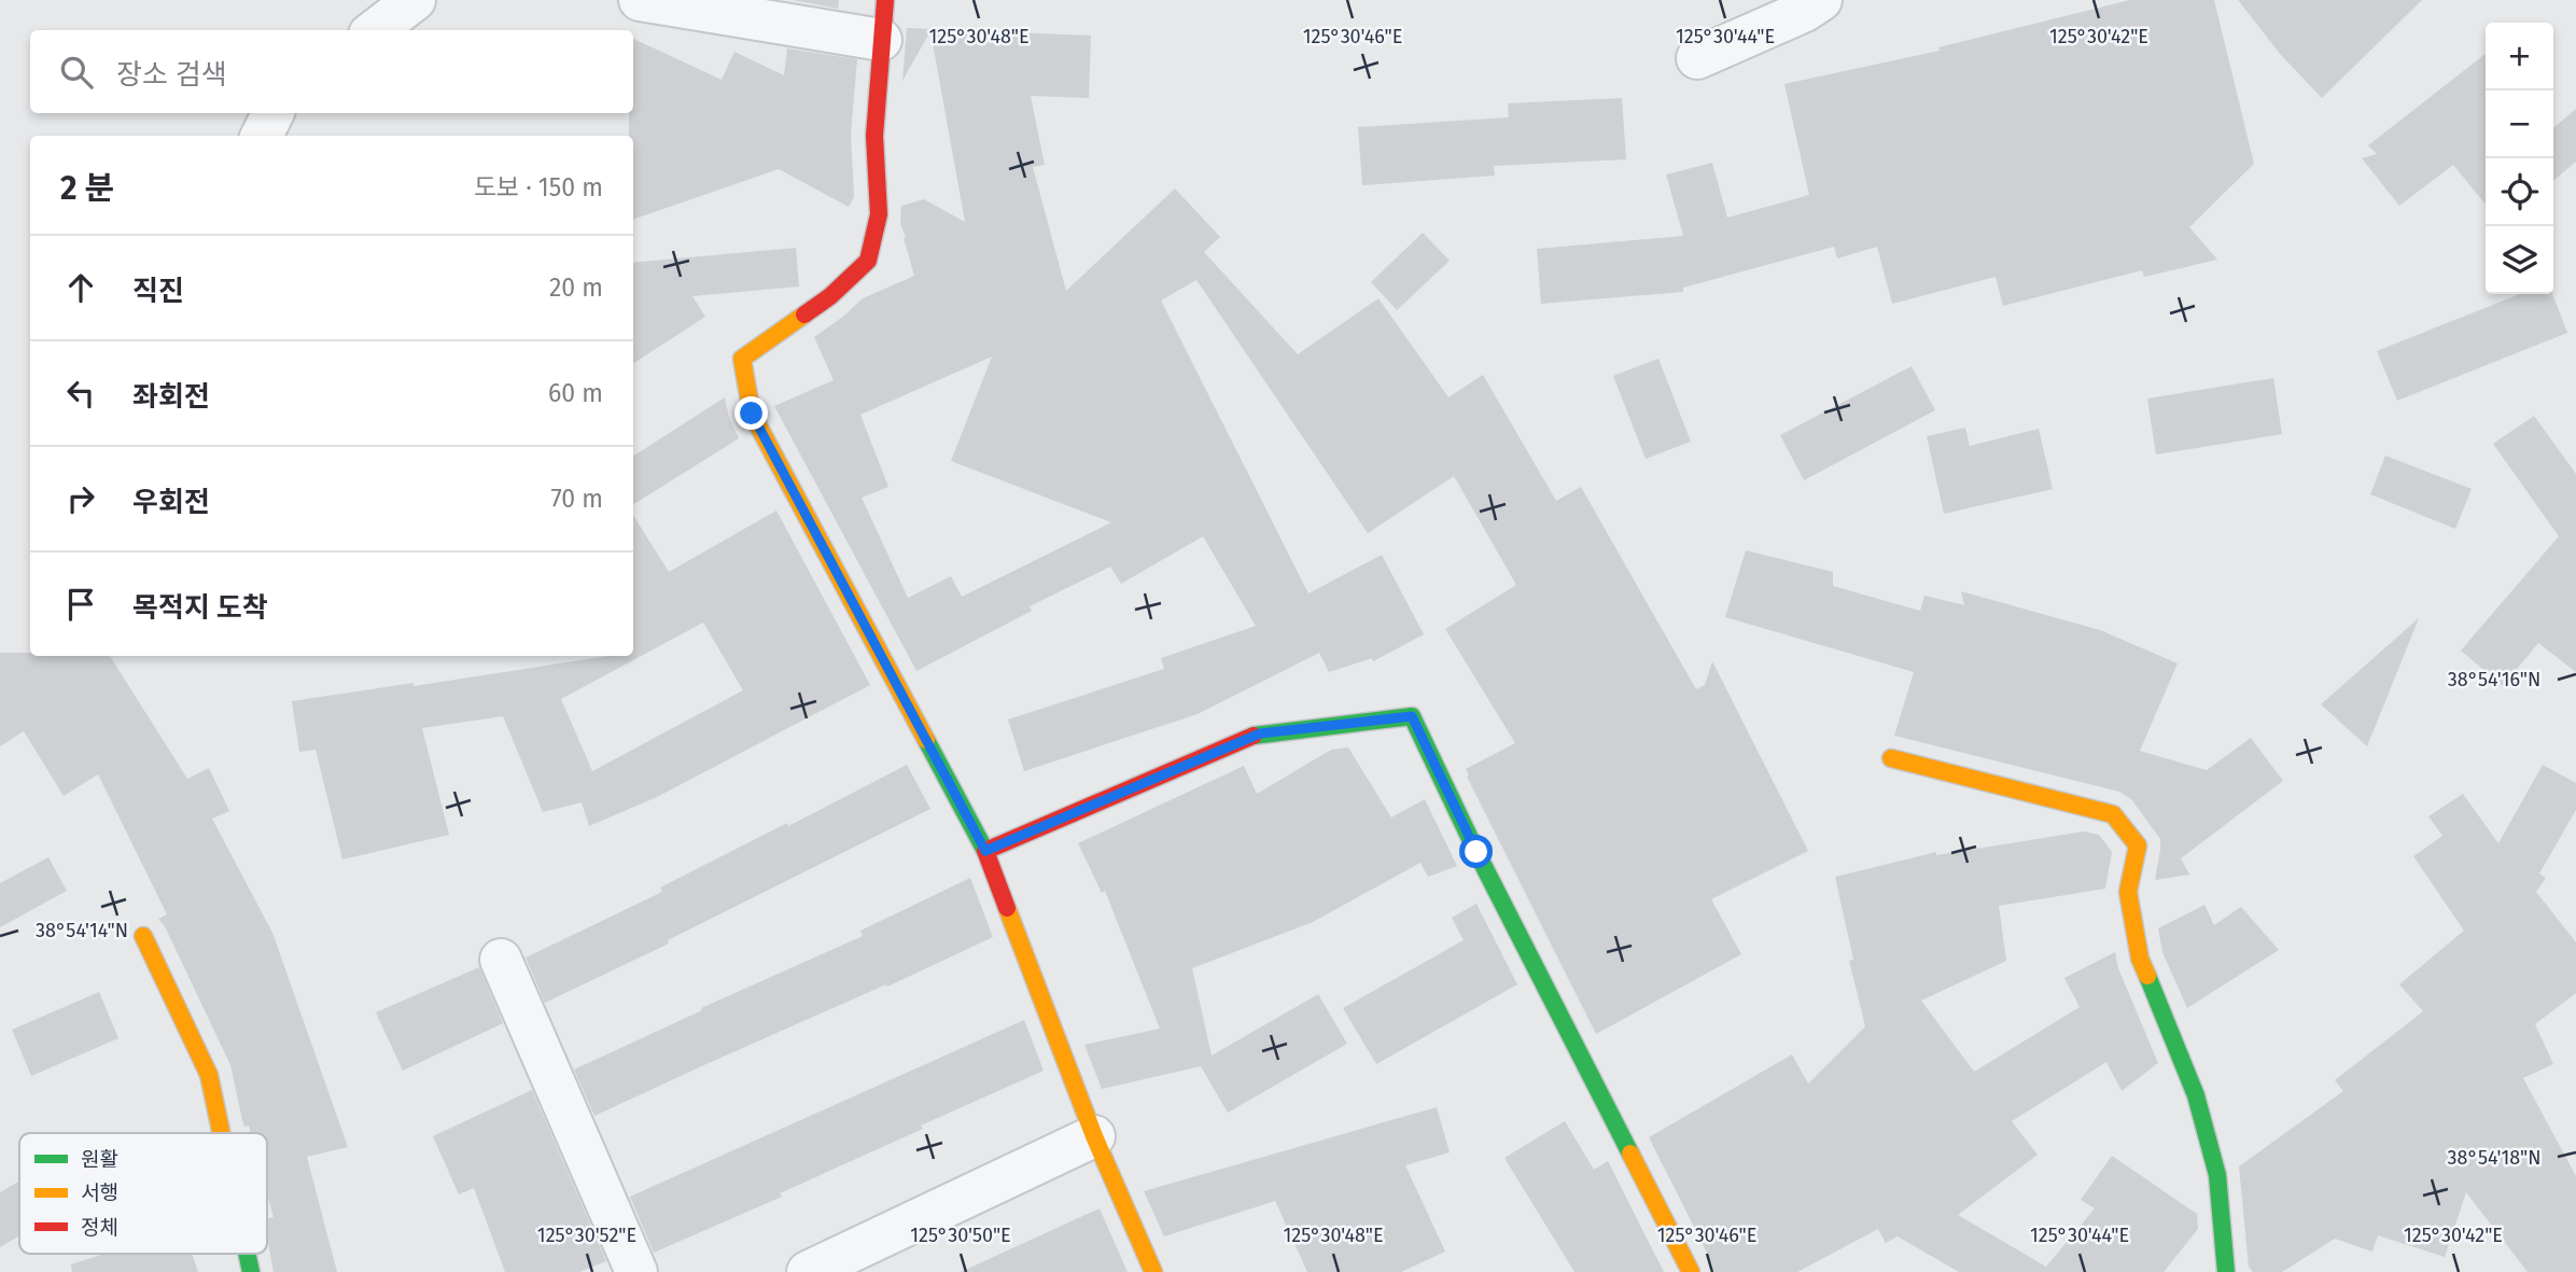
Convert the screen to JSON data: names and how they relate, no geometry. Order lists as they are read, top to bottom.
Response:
{
  "legend": ["원활", "서행", "정체"],
  "page": {
    "map_buttons": ["+", "−"],
    "search": "장소 검색",
    "heading": ["2 분", "도보 · 150 m"],
    "list": [
      ["직진", "20 m"],
      ["좌회전", "60 m"],
      ["우회전", "70 m"],
      "목적지 도착"
    ]
  },
  "coordinates": [
    "125°30'48\"E",
    "125°30'46\"E",
    "125°30'44\"E",
    "125°30'42\"E",
    "38°54'16\"N",
    "38°54'14\"N",
    "38°54'18\"N",
    "125°30'52\"E",
    "125°30'50\"E"
  ]
}
